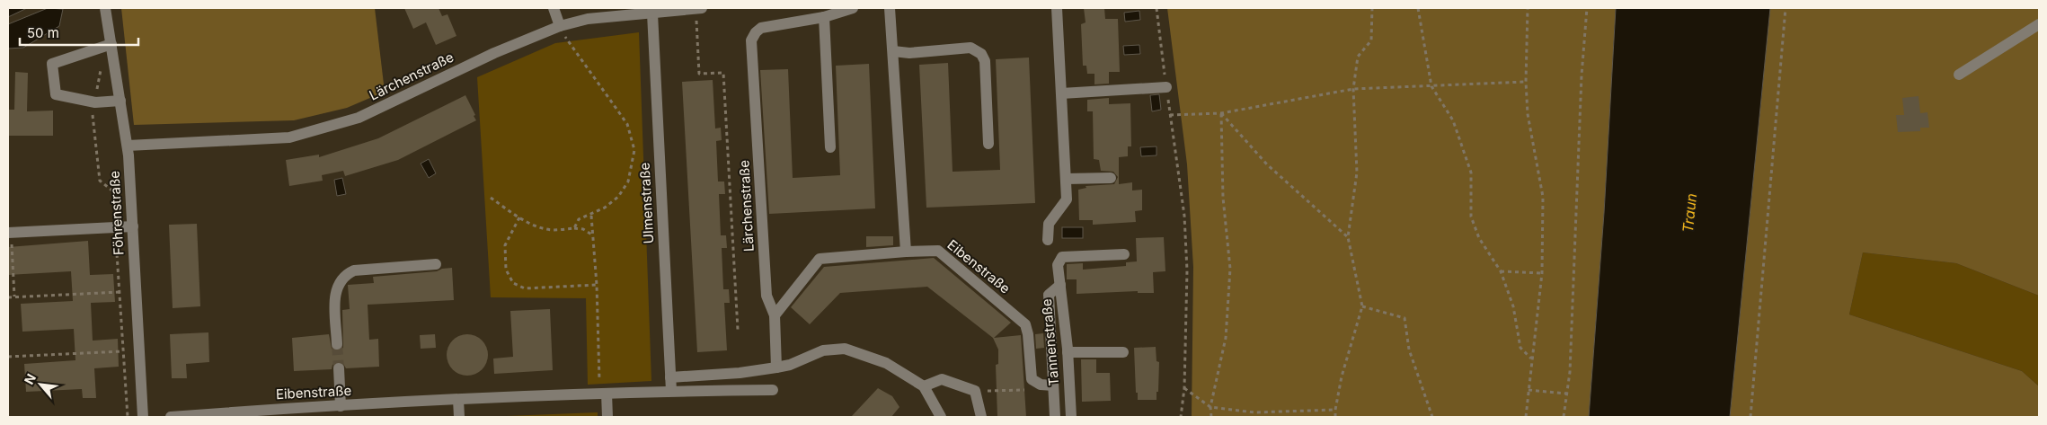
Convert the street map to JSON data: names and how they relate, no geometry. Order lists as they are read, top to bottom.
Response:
{
  "streets": {
    "street": [
      "Lärchenstraße",
      "Ulmenstraße",
      "Föhrenstraße",
      "Eibenstraße",
      "Tannenstraße"
    ]
  },
  "crossings": [
    ["Lärchenstraße", "Ulmenstraße"],
    ["Lärchenstraße", "Föhrenstraße"],
    ["Lärchenstraße", "Eibenstraße"],
    ["Ulmenstraße", "Eibenstraße"]
  ],
  "water": ["Traun"],
  "scale_bar": "50 m",
  "north": "top left"
}
